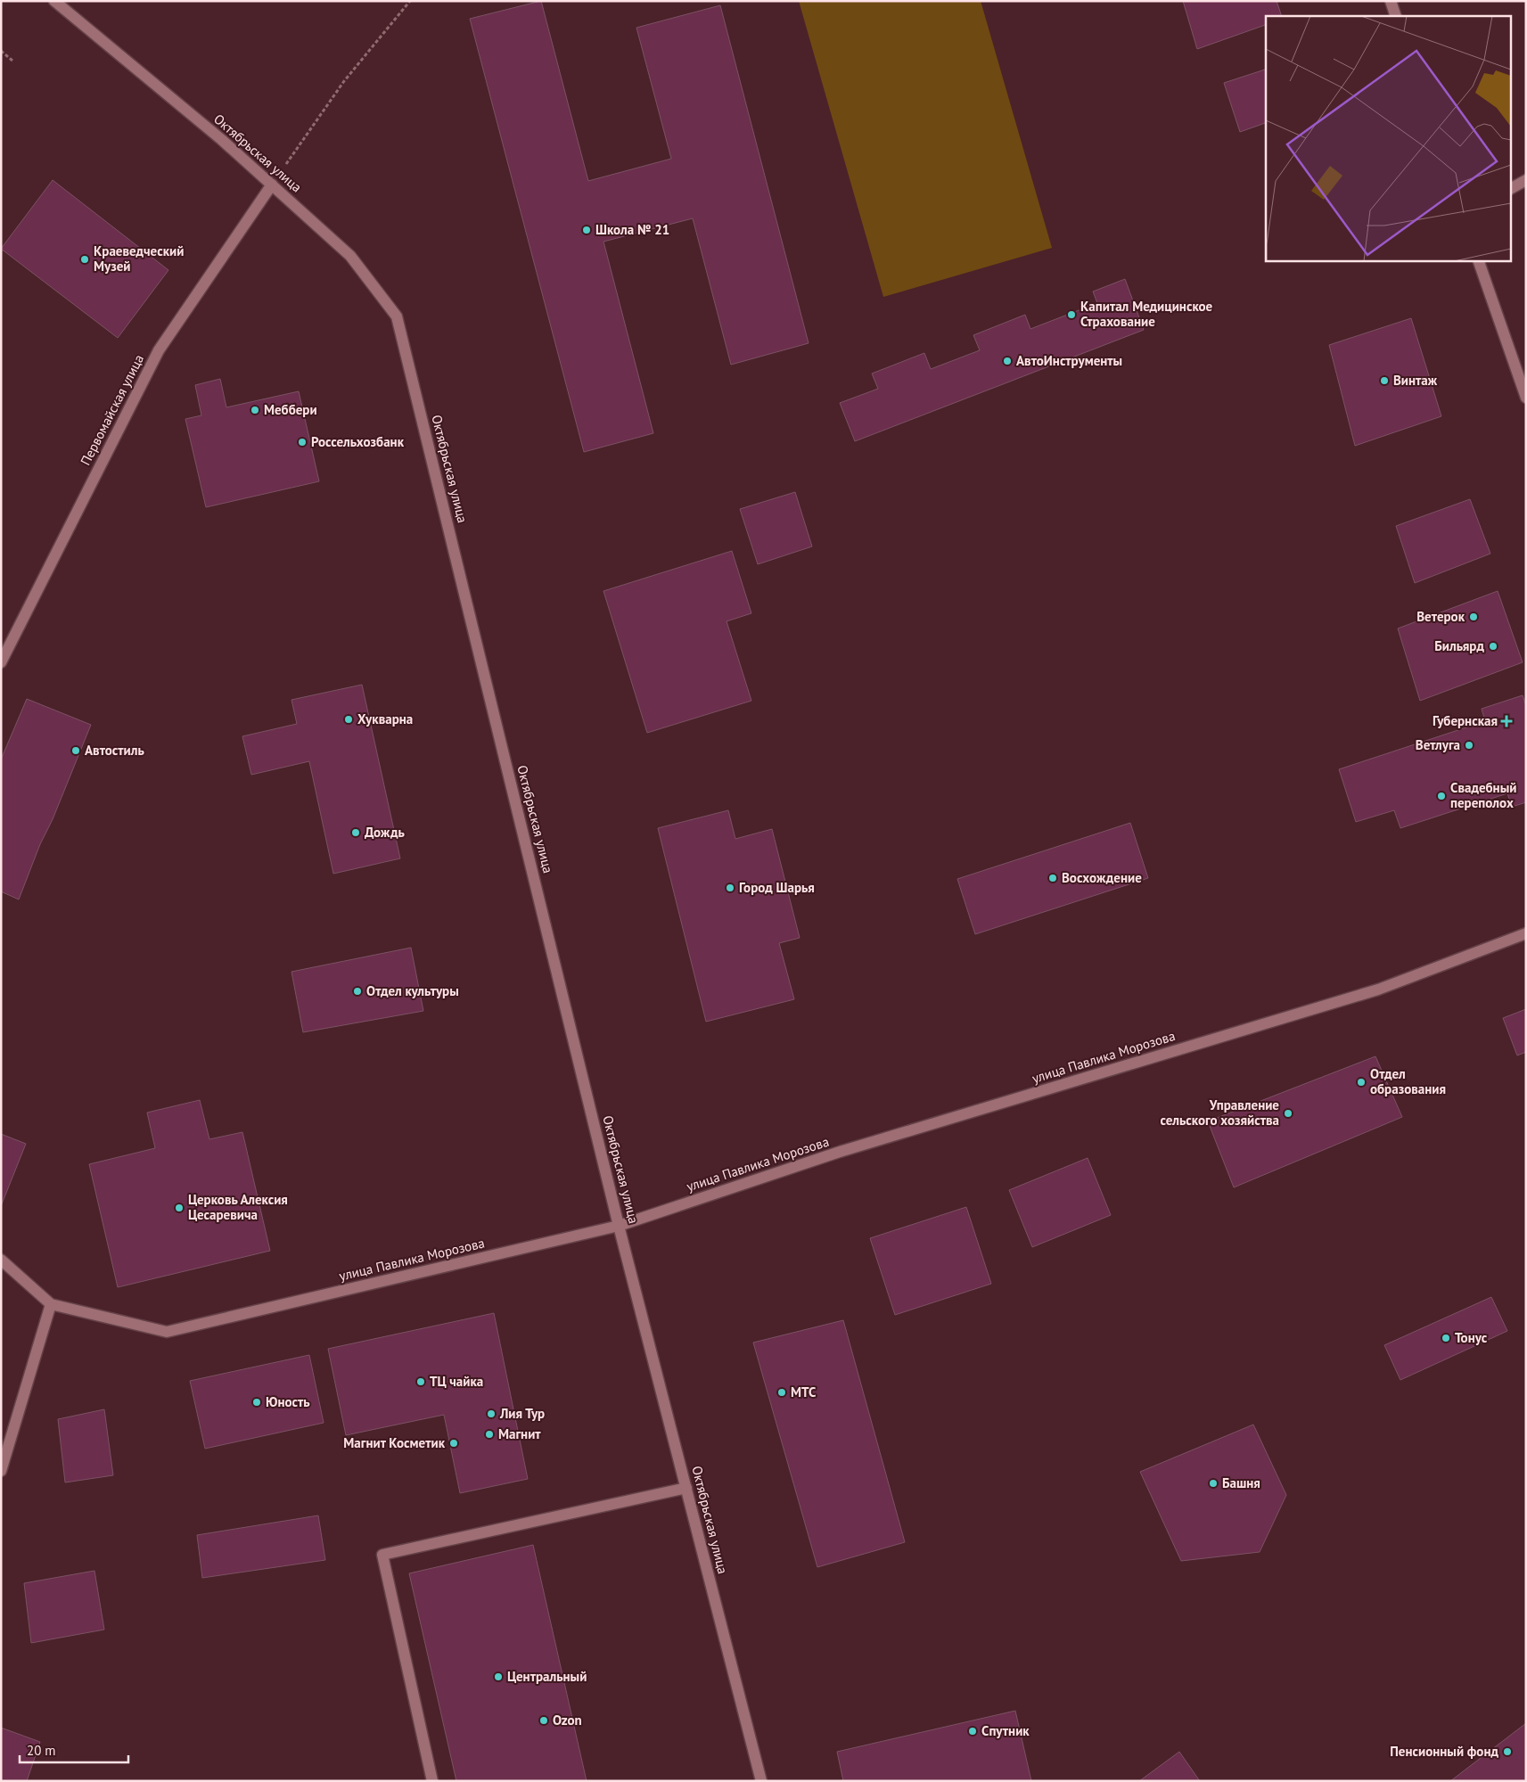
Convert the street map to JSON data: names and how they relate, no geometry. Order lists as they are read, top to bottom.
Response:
{
  "streets": {
    "street": ["Октябрьская улица", "Первомайская улица", "улица Павлика Морозова"]
  },
  "crossings": [
    ["Октябрьская улица", "Первомайская улица"],
    ["Октябрьская улица", "улица Павлика Морозова"]
  ],
  "places": {
    "other": [
      "Школа № 21",
      "Краеведческий Музей",
      "Капитал Медицинское Страхование",
      "АвтоИнструменты",
      "Винтаж",
      "Меббери",
      "Россельхозбанк",
      "Ветерок",
      "Бильярд",
      "Хукварна",
      "Ветлуга",
      "Автостиль",
      "Свадебный переполох",
      "Дождь",
      "Восхождение",
      "Город Шарья",
      "Отдел культуры",
      "Отдел образования",
      "Управление сельского хозяйства",
      "Церковь Алексия Цесаревича",
      "Тонус",
      "ТЦ чайка",
      "МТС",
      "Юность",
      "Лия Тур",
      "Магнит",
      "Магнит Косметик",
      "Башня",
      "Центральный",
      "Ozon",
      "Спутник",
      "Пенсионный фонд"
    ],
    "health": ["Губернская"]
  },
  "scale_bar": "20 m"
}
